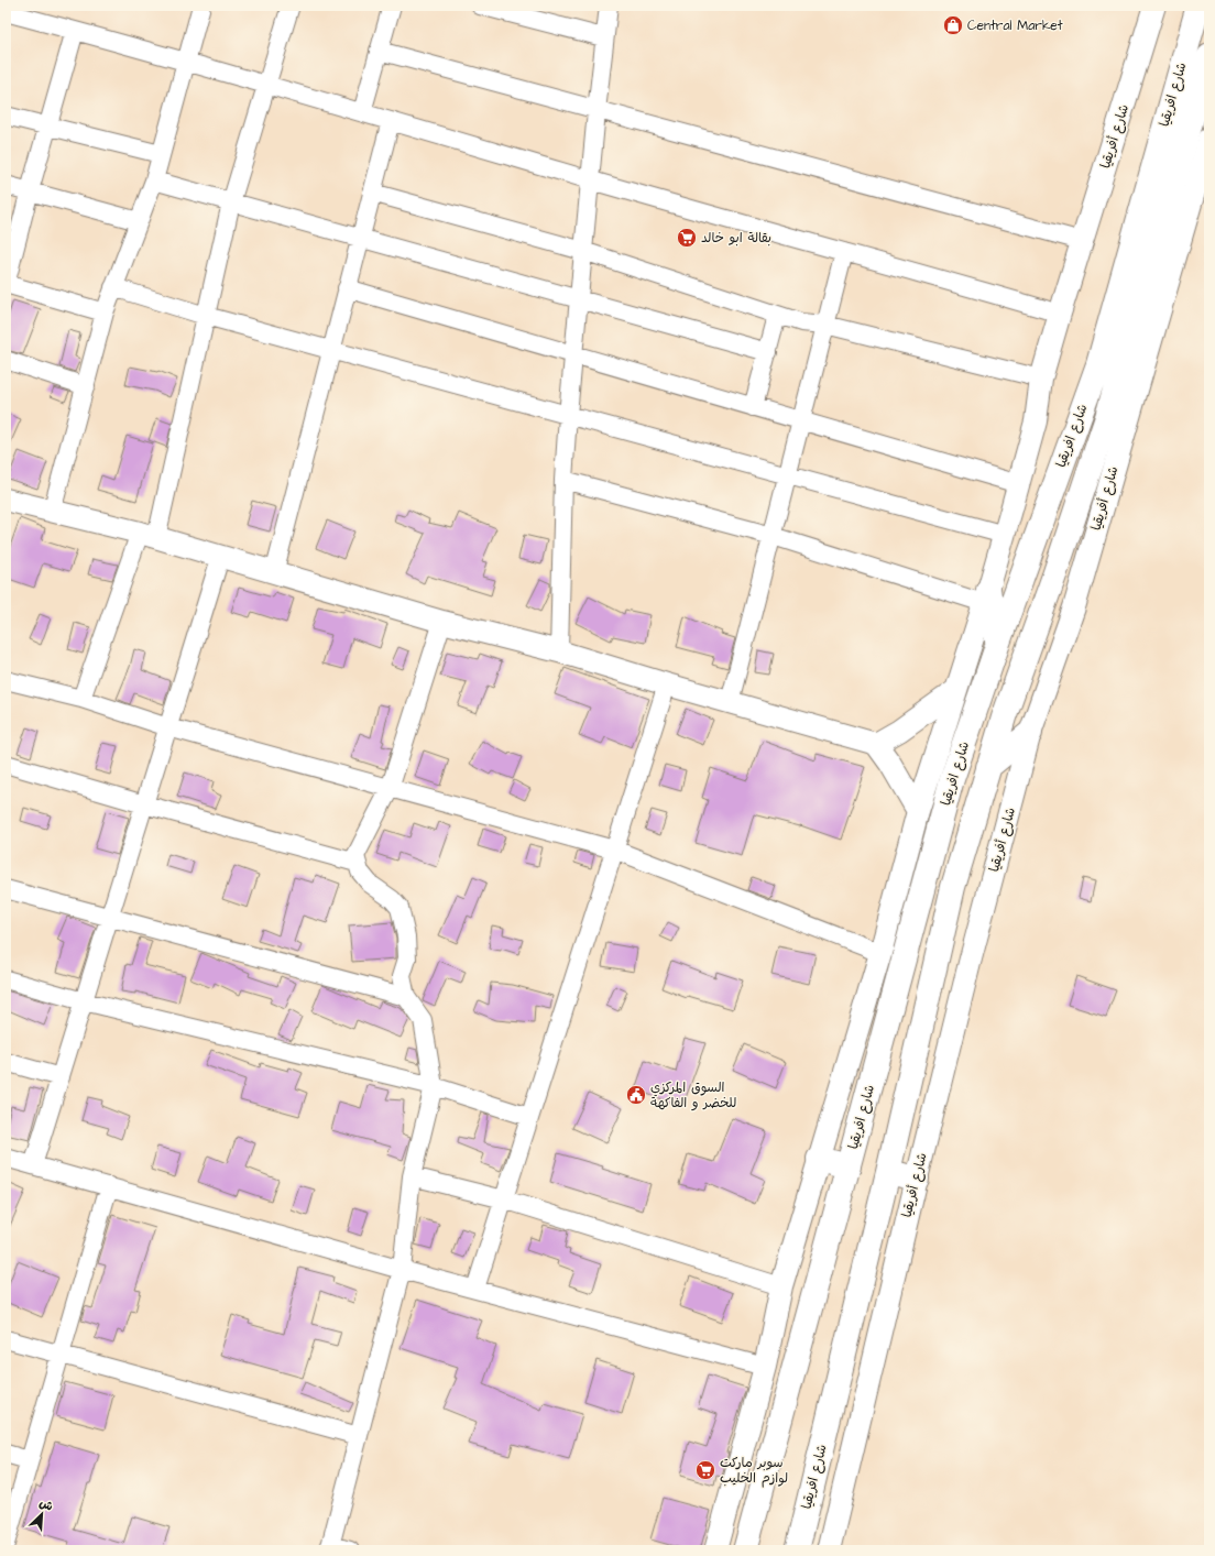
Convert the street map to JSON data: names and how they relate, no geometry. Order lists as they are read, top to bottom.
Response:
{
  "streets": {
    "highway": ["شارع افريقيا"],
    "street": ["شارع أفريقيا"]
  },
  "crossings": [
    ["شارع افريقيا", "شارع أفريقيا"]
  ],
  "places": {
    "shop": ["Central Market"],
    "supermarket": ["بقالة ابو خالد", "سوبر ماركت لوازم الخليب"],
    "public building": ["السوق المركزي للخضر و الفاكهة"]
  },
  "north": "top right"
}
